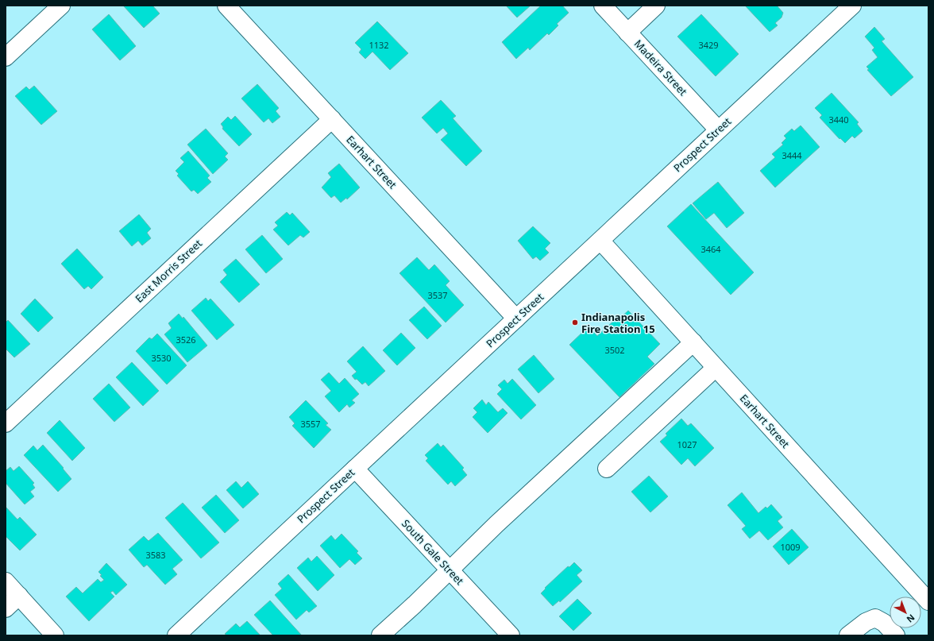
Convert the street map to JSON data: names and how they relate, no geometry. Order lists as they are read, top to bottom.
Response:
{
  "streets": {
    "street": [
      "Madeira Street",
      "Prospect Street",
      "Earhart Street",
      "East Morris Street",
      "South Gale Street"
    ]
  },
  "crossings": [
    ["Madeira Street", "Prospect Street"],
    ["Prospect Street", "Earhart Street"],
    ["Prospect Street", "South Gale Street"],
    ["Earhart Street", "East Morris Street"]
  ],
  "places": ["Indianapolis Fire Station 15"],
  "house_numbers": [
    "1132",
    "3429",
    "3440",
    "3444",
    "3464",
    "3537",
    "3526",
    "3502",
    "3530",
    "3557",
    "1027",
    "1009",
    "3583"
  ],
  "north": "bottom right"
}
